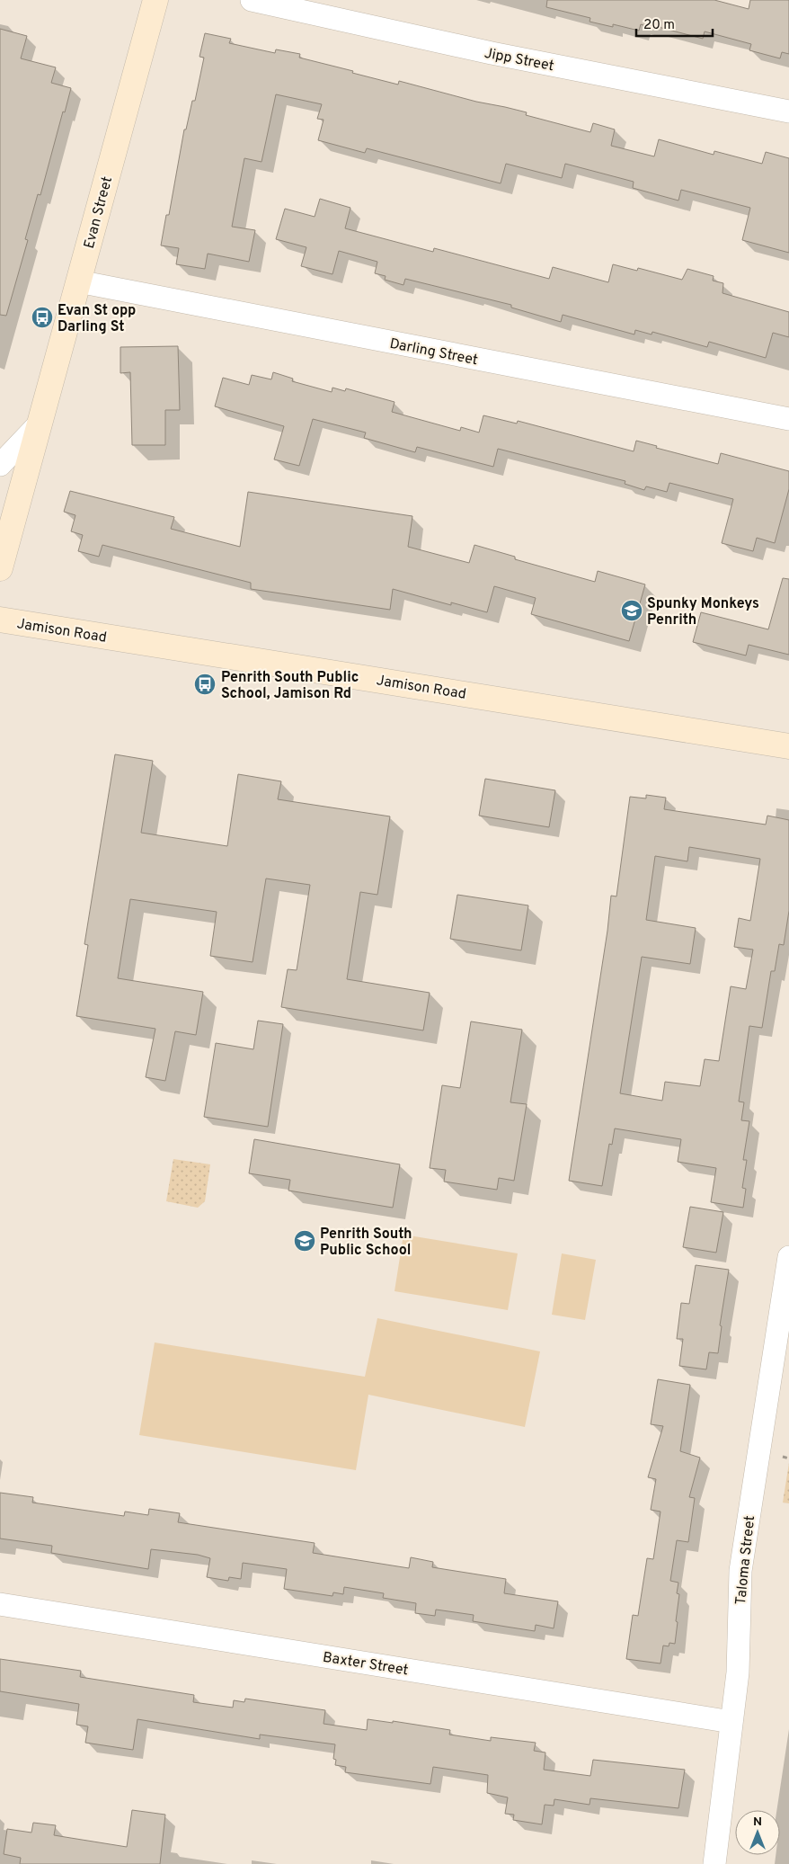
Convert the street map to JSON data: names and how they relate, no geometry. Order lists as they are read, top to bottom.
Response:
{
  "streets": {
    "main road": ["Evan Street", "Jamison Road"],
    "street": [
      "Jipp Street",
      "Darling Street",
      "Taloma Street",
      "Baxter Street"
    ]
  },
  "crossings": [
    ["Evan Street", "Darling Street"],
    ["Taloma Street", "Baxter Street"]
  ],
  "places": {
    "bus stop": ["Evan St opp Darling St", "Penrith South Public School, Jamison Rd"],
    "school or university": ["Spunky Monkeys Penrith", "Penrith South Public School"]
  },
  "scale_bar": "20 m",
  "north": "top"
}
